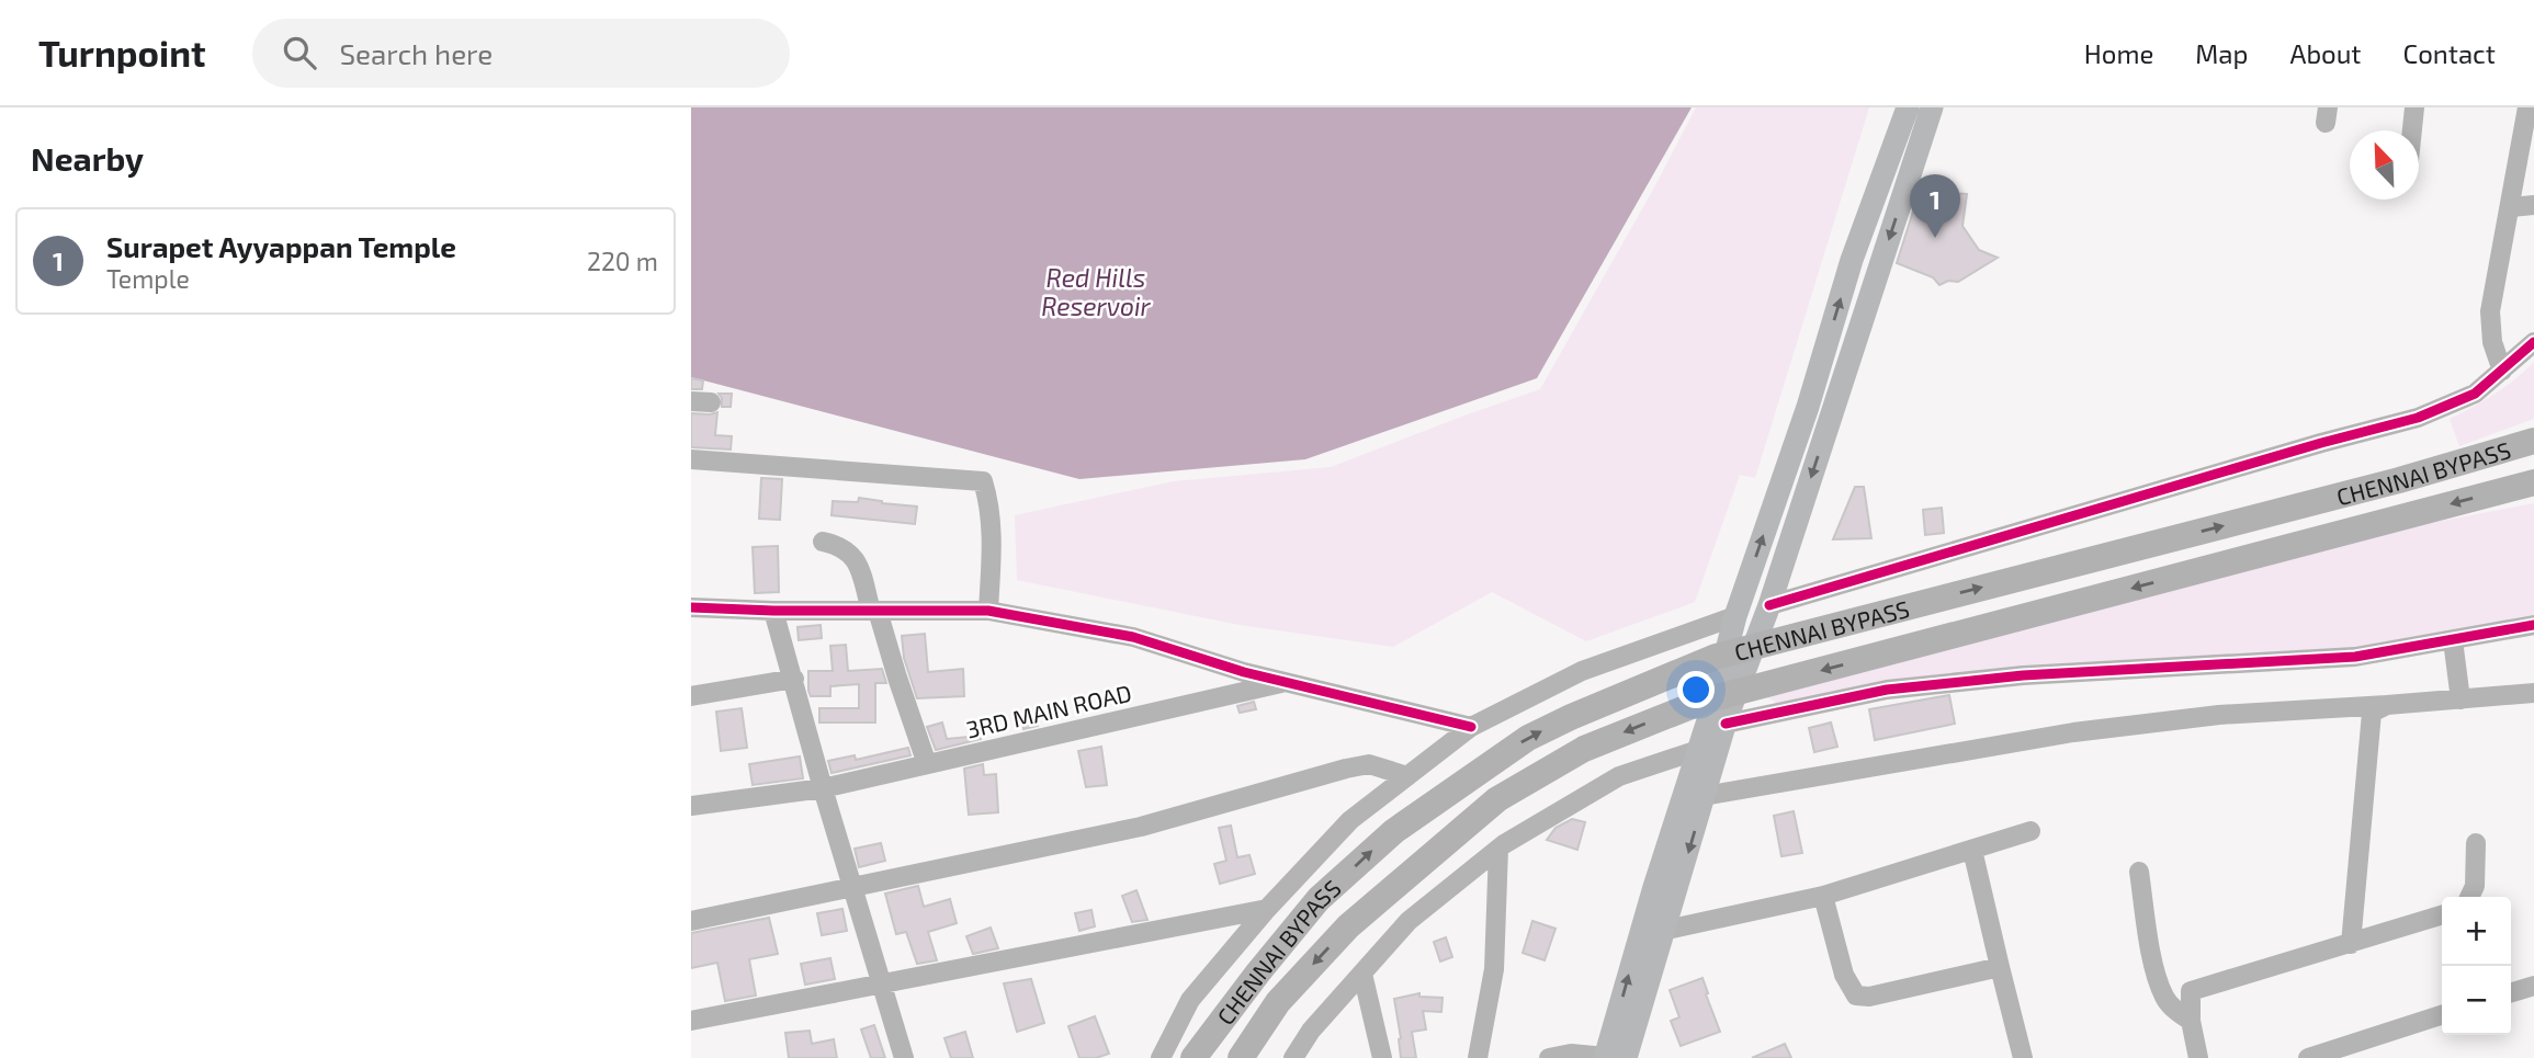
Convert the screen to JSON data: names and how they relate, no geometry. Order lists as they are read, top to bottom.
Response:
{
  "streets": {
    "highway": ["CHENNAI BYPASS"],
    "street": ["3RD MAIN ROAD"]
  },
  "water": ["Red Hills Reservoir"],
  "north": "top left",
  "page": {
    "header": "Turnpoint",
    "search": "Search here",
    "nav": [
      "Home",
      "Map",
      "About",
      "Contact"
    ],
    "heading": "Nearby",
    "pins": "1",
    "list": [
      {
        "mark": "1",
        "name": "Surapet Ayyappan Temple",
        "note": "Temple",
        "value": "220 m"
      }
    ],
    "map_buttons": ["+", "−"]
  }
}
